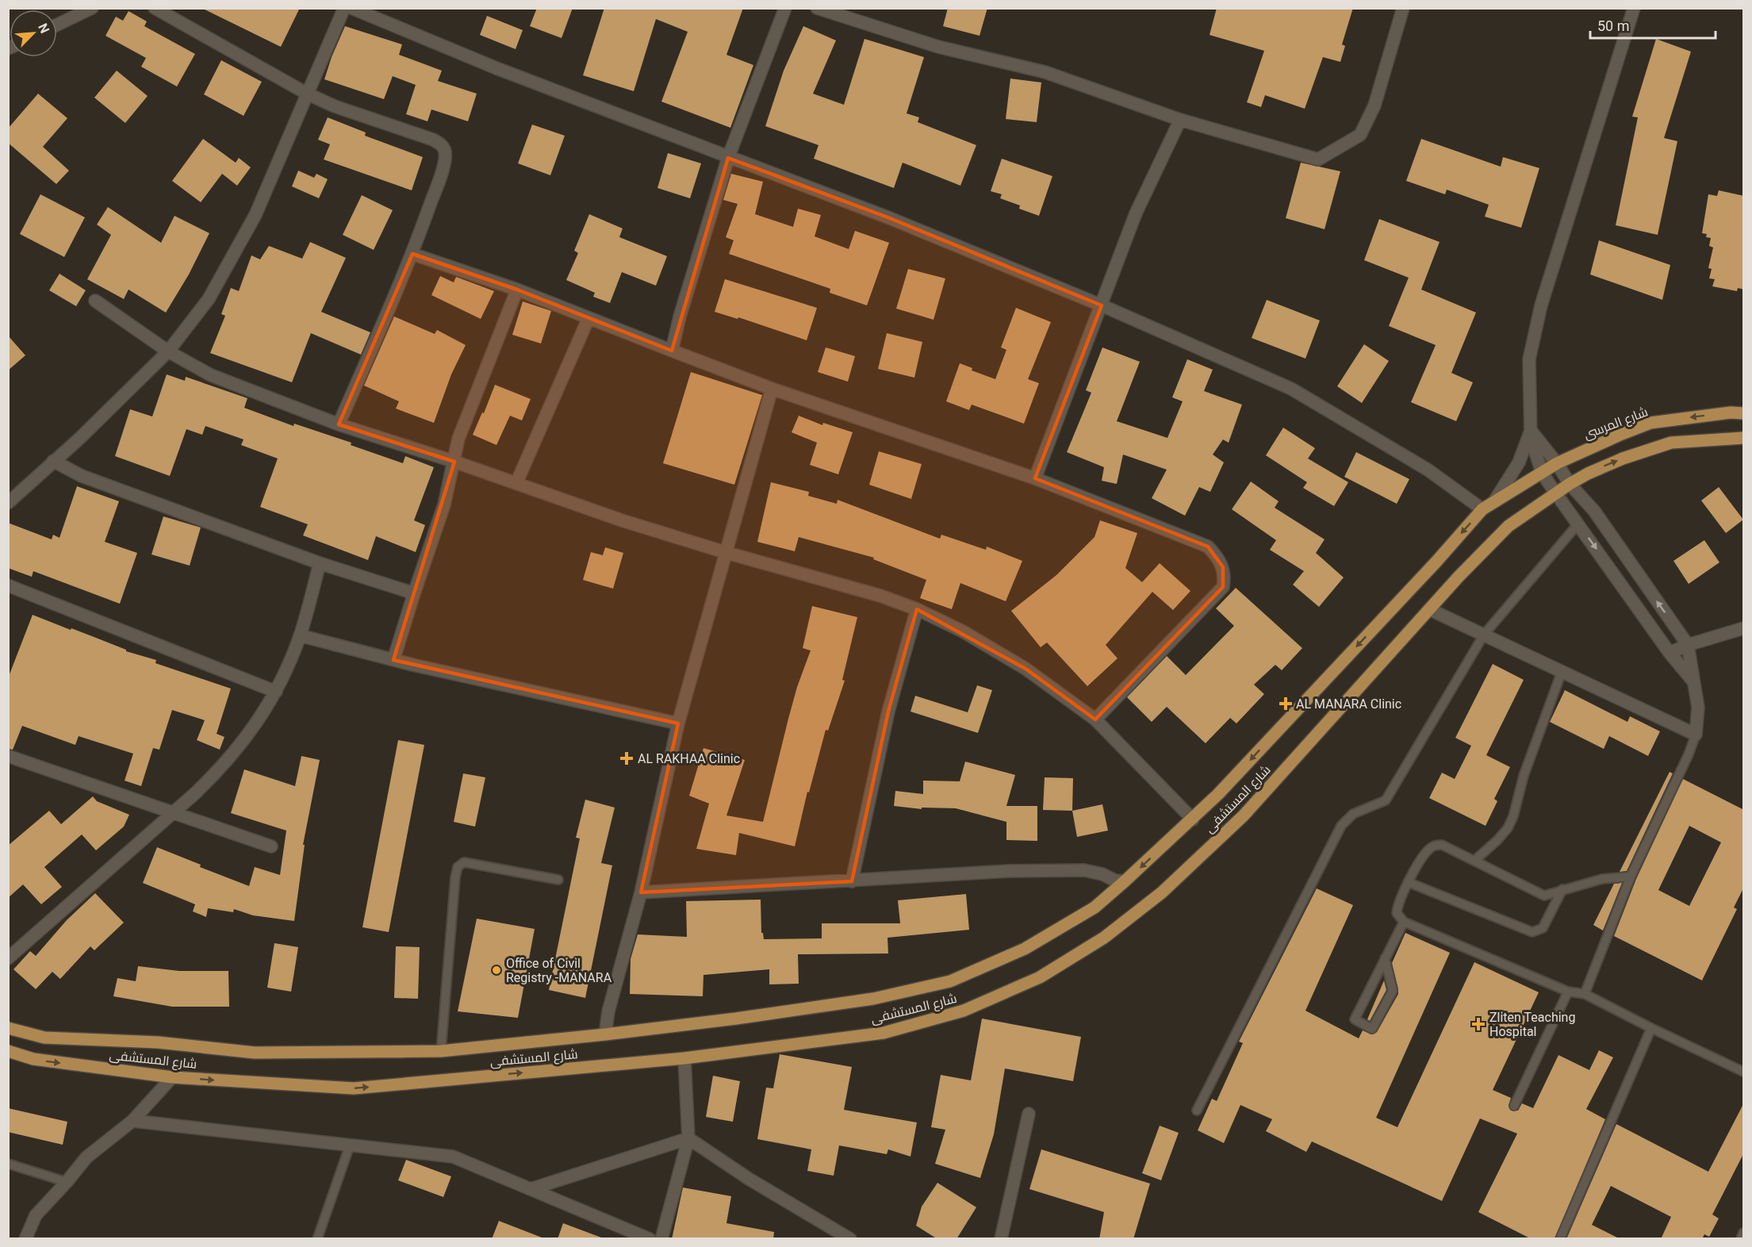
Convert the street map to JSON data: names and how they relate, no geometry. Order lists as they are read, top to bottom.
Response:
{
  "streets": {
    "main road": ["شارع المرسى", "شارع المستشفى"]
  },
  "crossings": [
    ["شارع المرسى", "شارع المستشفى"]
  ],
  "places": {
    "health": ["AL MANARA Clinic", "AL RAKHAA Clinic", "Zliten Teaching Hospital"],
    "other": ["Office of Civil Registry -MANARA"]
  },
  "scale_bar": "50 m",
  "north": "top right"
}
